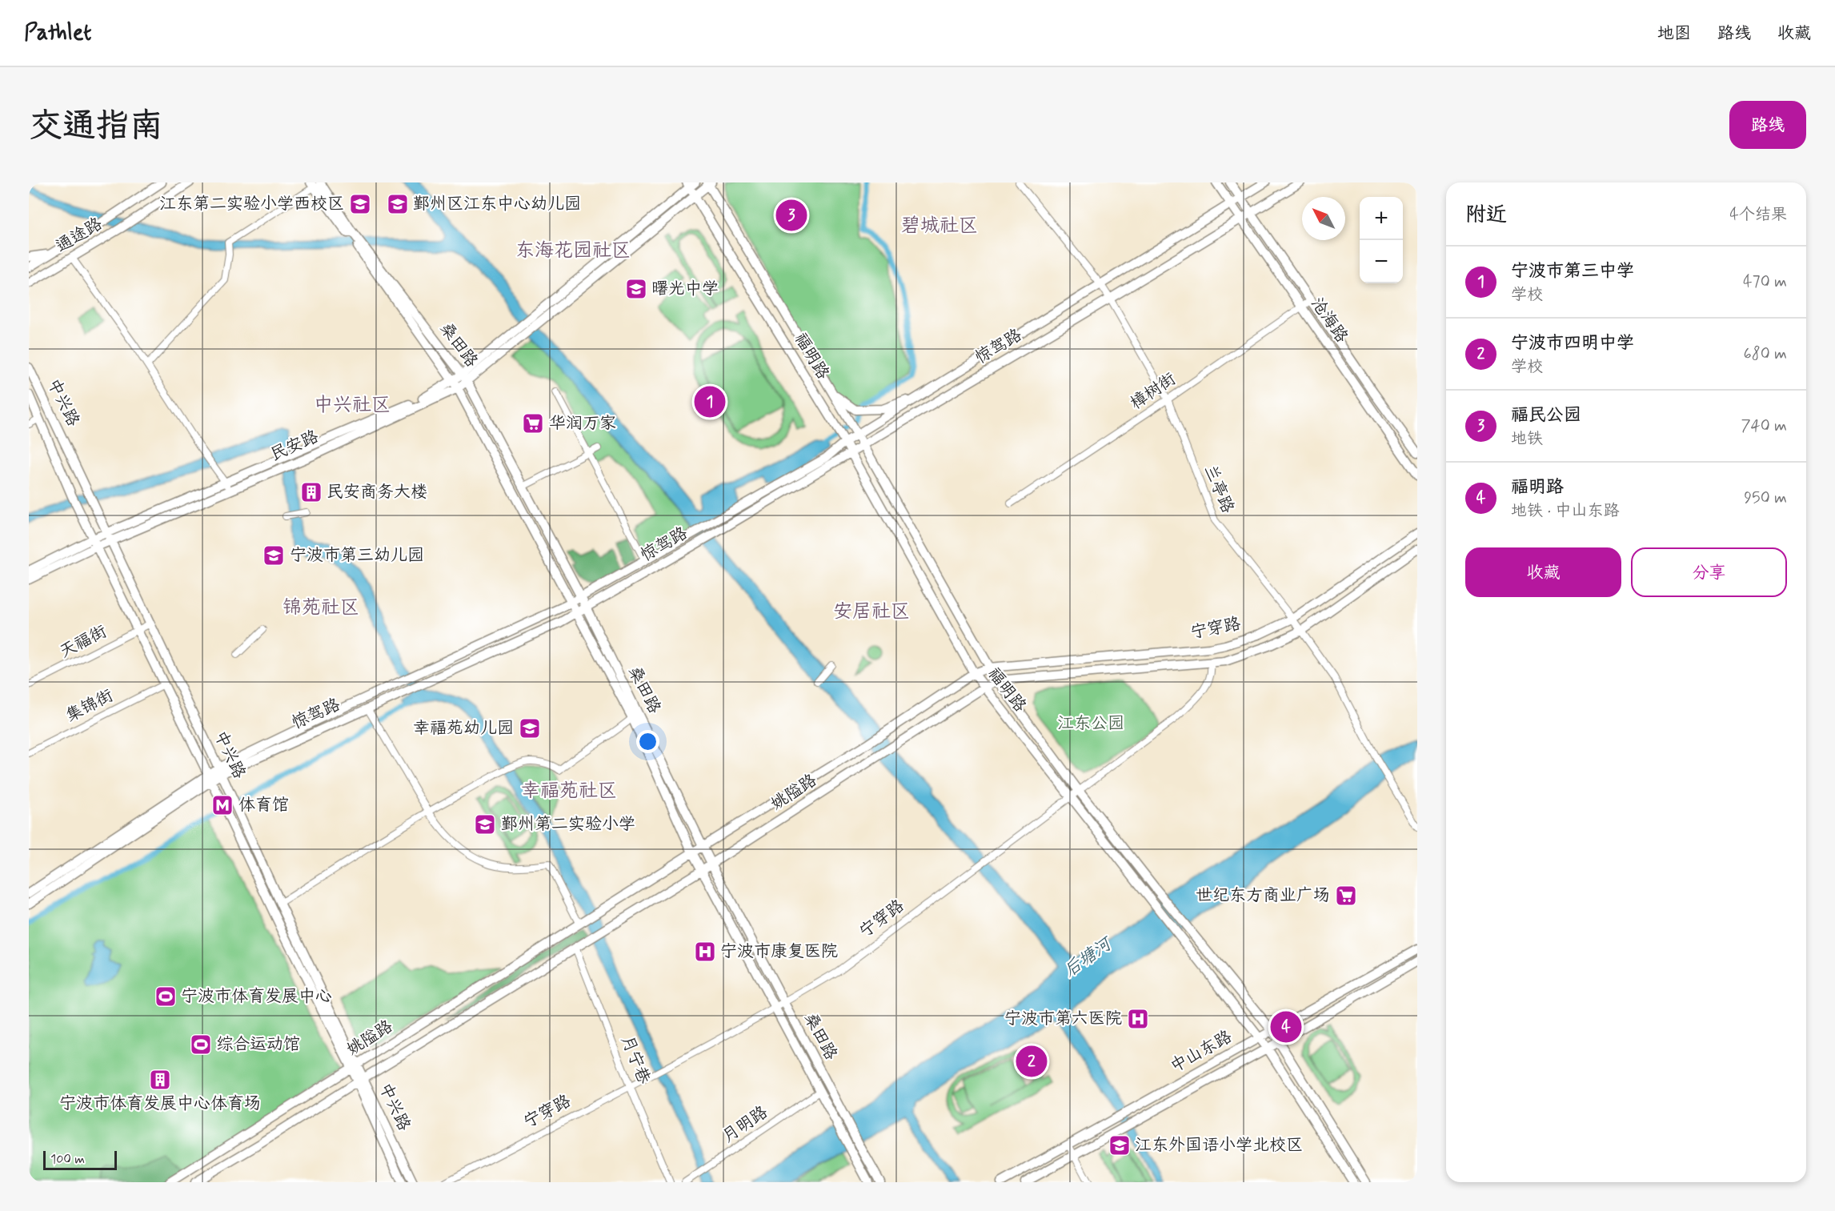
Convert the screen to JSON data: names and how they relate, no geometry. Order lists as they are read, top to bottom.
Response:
{
  "streets": {
    "main road": [
      "通途路",
      "沧海路",
      "桑田路",
      "惊驾路",
      "福明路",
      "中兴路",
      "民安路",
      "宁穿路",
      "姚隘路",
      "中山东路"
    ],
    "street": [
      "樟树街",
      "兰亭路",
      "天福街",
      "集锦街",
      "月宁巷",
      "月明路"
    ]
  },
  "crossings": [
    ["沧海路", "惊驾路"],
    ["沧海路", "樟树街"],
    ["桑田路", "惊驾路"],
    ["桑田路", "民安路"],
    ["桑田路", "宁穿路"],
    ["桑田路", "姚隘路"],
    ["桑田路", "月明路"],
    ["惊驾路", "福明路"],
    ["惊驾路", "中兴路"],
    ["惊驾路", "兰亭路"],
    ["福明路", "民安路"],
    ["福明路", "宁穿路"],
    ["福明路", "姚隘路"],
    ["福明路", "中山东路"],
    ["樟树街", "兰亭路"],
    ["中兴路", "民安路"],
    ["中兴路", "天福街"],
    ["中兴路", "集锦街"],
    ["中兴路", "姚隘路"],
    ["兰亭路", "宁穿路"],
    ["宁穿路", "姚隘路"],
    ["宁穿路", "月宁巷"],
    ["姚隘路", "月宁巷"]
  ],
  "districts": [
    "碧城社区",
    "东海花园社区",
    "中兴社区",
    "锦苑社区",
    "安居社区",
    "幸福苑社区"
  ],
  "water": ["后塘河"],
  "parks": ["江东公园"],
  "places": {
    "school or university": [
      "江东第二实验小学西校区",
      "鄞州区江东中心幼儿园",
      "曙光中学",
      "宁波市第三幼儿园",
      "幸福苑幼儿园",
      "鄞州第二实验小学",
      "江东外国语小学北校区"
    ],
    "supermarket": ["华润万家", "世纪东方商业广场"],
    "building": ["民安商务大楼", "宁波市体育发展中心体育场"],
    "metro station": ["体育馆"],
    "hospital": ["宁波市康复医院", "宁波市第六医院"],
    "sports": ["宁波市体育发展中心", "综合运动馆"]
  },
  "scale_bar": "100 m",
  "north": "top left",
  "page": {
    "header": "Pathlet",
    "nav": ["地图", "路线", "收藏"],
    "buttons": [
      "路线",
      ["收藏", "分享"]
    ],
    "title": "交通指南",
    "heading": ["附近", "4个结果"],
    "map_buttons": ["+", "−"],
    "pins": [
      "3",
      "1",
      "4",
      "2"
    ],
    "list": [
      {
        "mark": "1",
        "name": "宁波市第三中学",
        "note": "学校",
        "value": "470 m"
      },
      {
        "mark": "2",
        "name": "宁波市四明中学",
        "note": "学校",
        "value": "680 m"
      },
      {
        "mark": "3",
        "name": "福民公园",
        "note": "地铁",
        "value": "740 m"
      },
      {
        "mark": "4",
        "name": "福明路",
        "note": "地铁 · 中山东路",
        "value": "950 m"
      }
    ],
    "scale": "100 m"
  }
}
